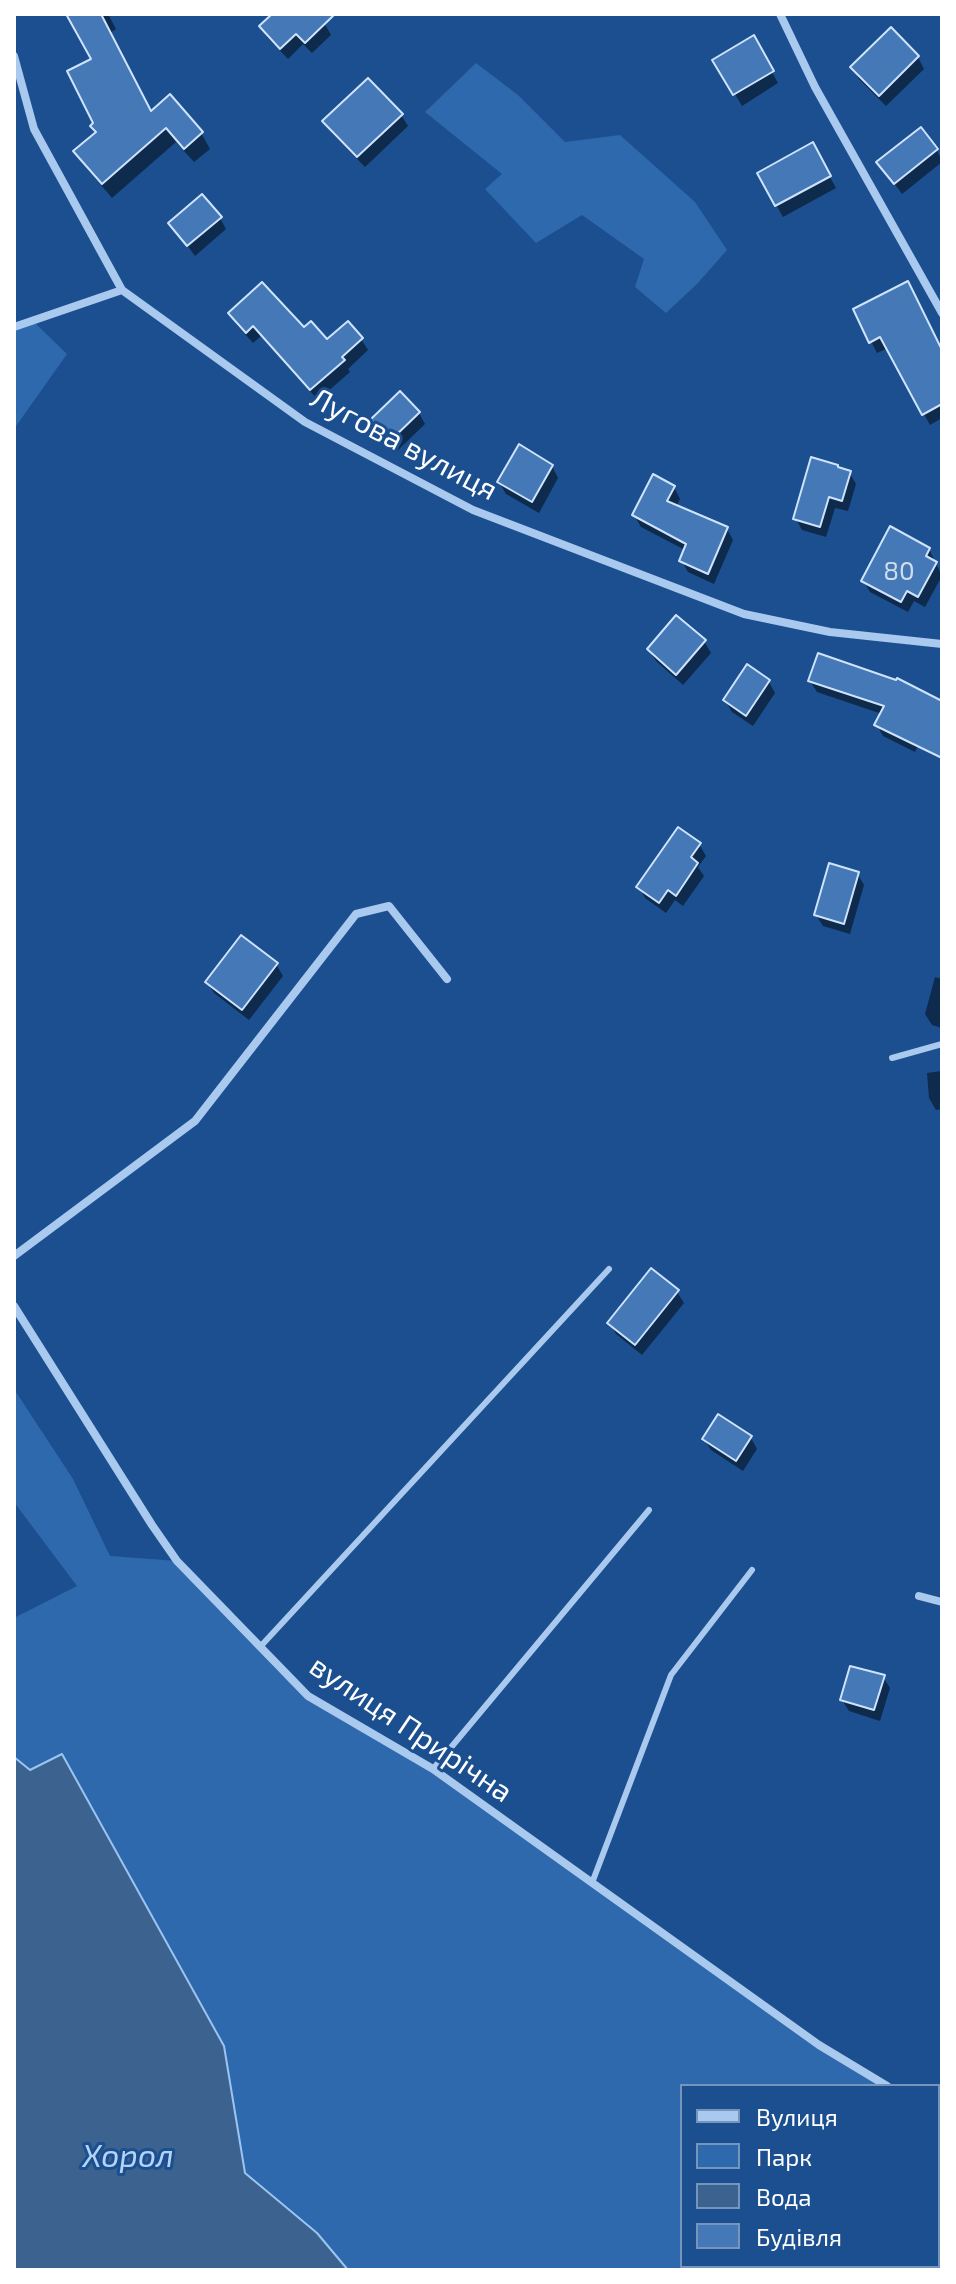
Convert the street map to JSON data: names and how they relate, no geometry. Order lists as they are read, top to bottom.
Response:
{
  "streets": {
    "street": ["Лугова вулиця", "вулиця Прирічна"]
  },
  "water": ["Хорол"],
  "house_numbers": ["80"],
  "legend": [
    "Вулиця",
    "Парк",
    "Вода",
    "Будівля"
  ]
}
